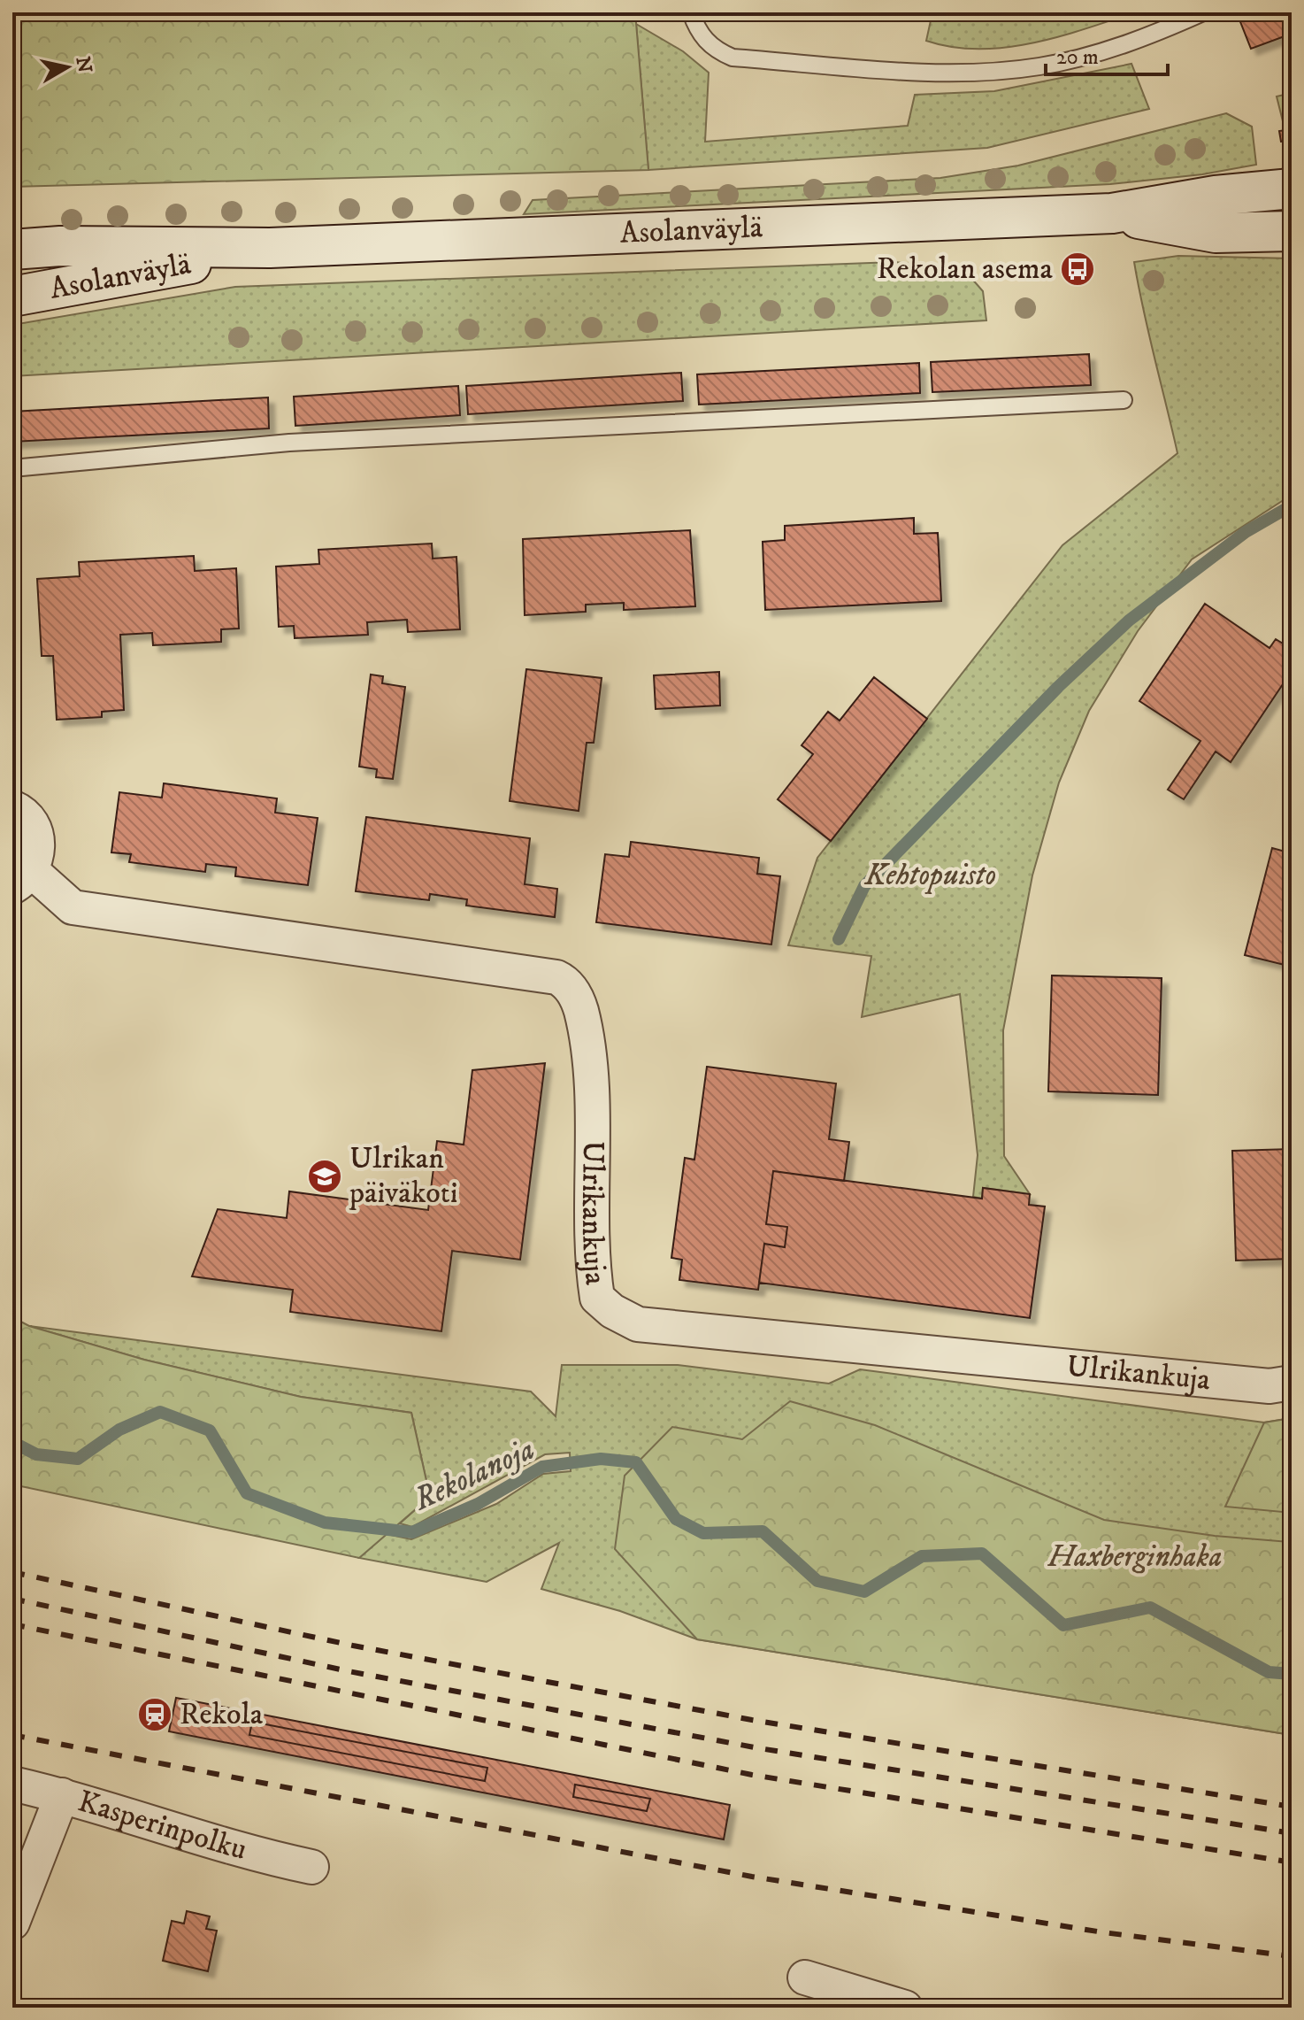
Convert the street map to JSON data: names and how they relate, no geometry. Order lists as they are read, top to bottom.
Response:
{
  "streets": {
    "main road": ["Asolanväylä"],
    "street": ["Ulrikankuja", "Kasperinpolku"]
  },
  "water": ["Rekolanoja"],
  "parks": ["Kehtopuisto", "Haxberginhaka"],
  "places": {
    "bus stop": ["Rekolan asema"],
    "school or university": ["Ulrikan päiväkoti"],
    "station": ["Rekola"]
  },
  "scale_bar": "20 m",
  "north": "right"
}
